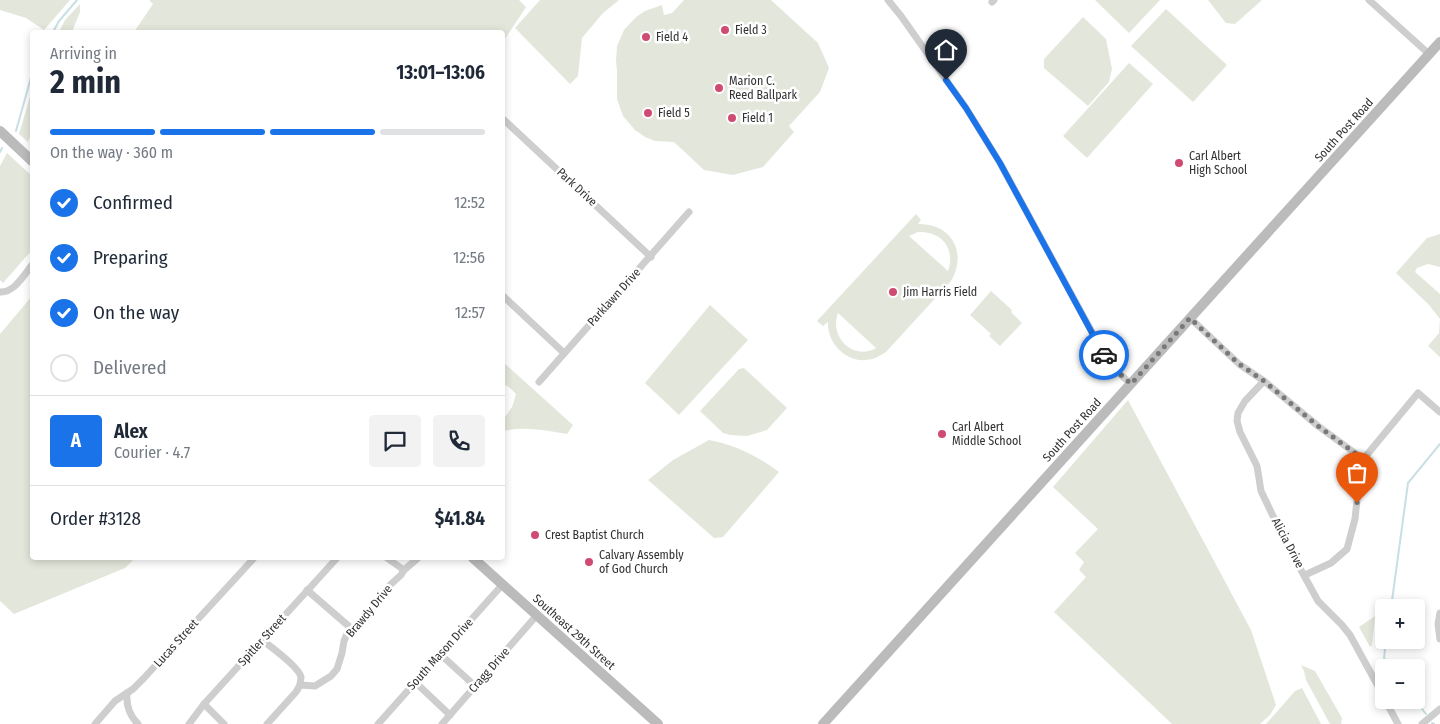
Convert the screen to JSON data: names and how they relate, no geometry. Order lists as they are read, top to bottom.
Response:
{
  "streets": {
    "main road": ["South Post Road", "Southeast 29th Street"],
    "street": [
      "Park Drive",
      "Parklawn Drive",
      "Alicia Drive",
      "Brawdy Drive",
      "Spitler Street",
      "Lucas Street",
      "South Mason Drive",
      "Cragg Drive"
    ]
  },
  "crossings": [
    ["Park Drive", "Parklawn Drive"],
    ["Southeast 29th Street", "South Mason Drive"],
    ["Southeast 29th Street", "Cragg Drive"]
  ],
  "places": [
    "Field 3",
    "Field 4",
    "Marion C. Reed Ballpark",
    "Field 5",
    "Field 1",
    "Carl Albert High School",
    "Jim Harris Field",
    "Carl Albert Middle School",
    "Crest Baptist Church",
    "Calvary Assembly of God Church"
  ],
  "page": {
    "heading": ["2 min", "Arriving in", "13:01–13:06"],
    "panel": [
      "Alex",
      "Courier · 4.7",
      "Order #3128",
      "$41.84"
    ],
    "bar": "On the way · 360 m",
    "list": [
      ["Confirmed", "12:52"],
      ["Preparing", "12:56"],
      ["On the way", "12:57"],
      "Delivered"
    ],
    "round": "A",
    "map_buttons": ["+", "−"]
  }
}
